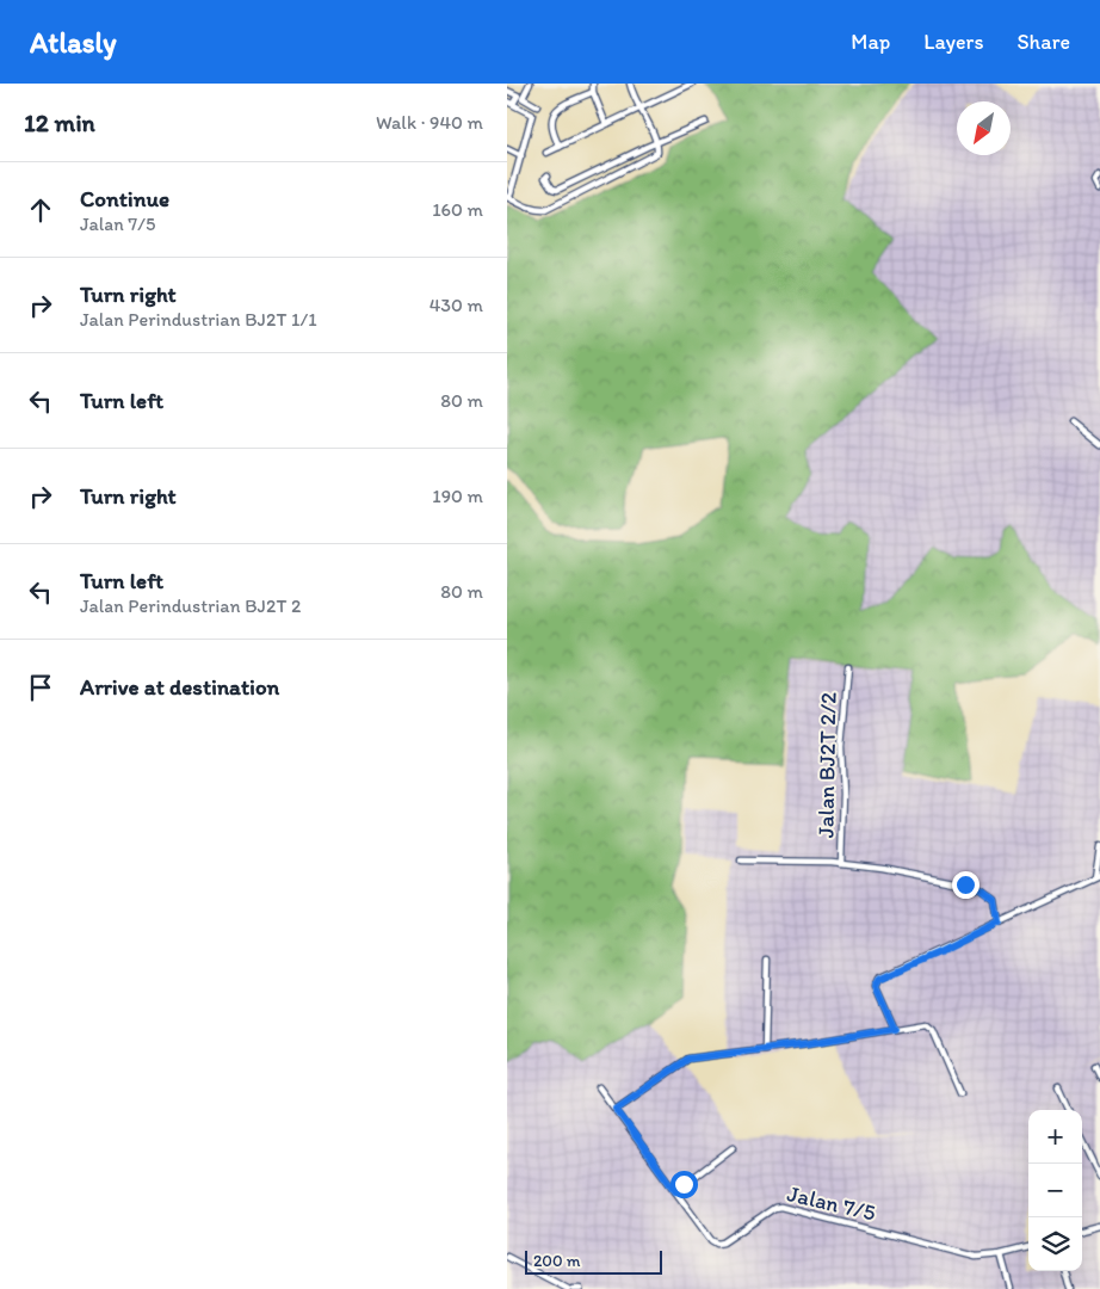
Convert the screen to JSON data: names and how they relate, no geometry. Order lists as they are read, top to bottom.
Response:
{
  "streets": {
    "street": ["Jalan BJ2T 2/2", "Jalan 7/5"]
  },
  "scale_bar": "200 m",
  "north": "bottom left",
  "page": {
    "header": "Atlasly",
    "nav": ["Map", "Layers", "Share"],
    "heading": ["12 min", "Walk · 940 m"],
    "list": [
      ["Continue", "Jalan 7/5", "160 m"],
      ["Turn right", "Jalan Perindustrian BJ2T 1/1", "430 m"],
      ["Turn left", "80 m"],
      ["Turn right", "190 m"],
      ["Turn left", "Jalan Perindustrian BJ2T 2", "80 m"],
      "Arrive at destination"
    ],
    "map_buttons": ["+", "−"],
    "scale": "200 m"
  }
}
